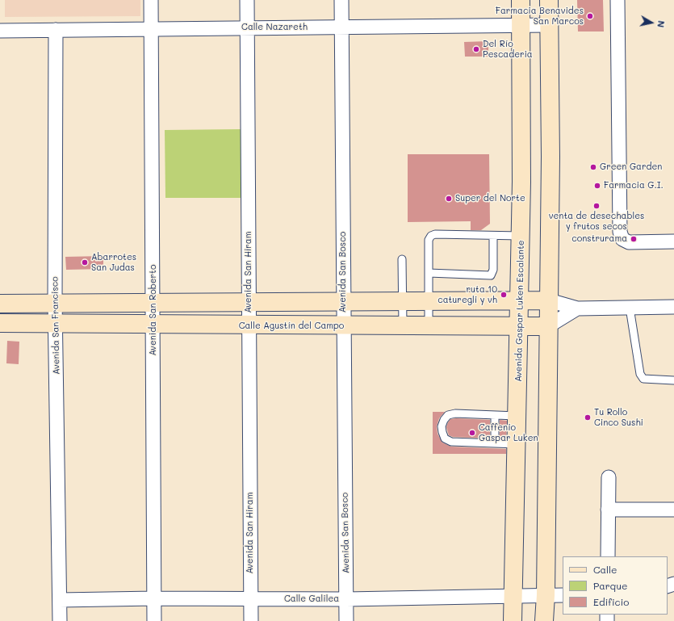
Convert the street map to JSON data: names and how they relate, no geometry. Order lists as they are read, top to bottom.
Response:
{
  "streets": {
    "street": [
      "Calle Nazareth",
      "Avenida San Hiram",
      "Avenida San Bosco",
      "Avenida San Roberto",
      "Avenida Gaspar Luken Escalante",
      "Avenida San Francisco",
      "Calle Agustín del Campo",
      "Calle Galilea"
    ]
  },
  "crossings": [
    ["Calle Nazareth", "Avenida San Hiram"],
    ["Calle Nazareth", "Avenida San Bosco"],
    ["Calle Nazareth", "Avenida San Roberto"],
    ["Calle Nazareth", "Avenida Gaspar Luken Escalante"],
    ["Calle Nazareth", "Avenida San Francisco"],
    ["Avenida San Hiram", "Calle Agustín del Campo"],
    ["Avenida San Hiram", "Calle Galilea"],
    ["Avenida San Bosco", "Calle Agustín del Campo"],
    ["Avenida San Bosco", "Calle Galilea"],
    ["Avenida San Roberto", "Calle Agustín del Campo"],
    ["Avenida San Roberto", "Calle Galilea"],
    ["Avenida Gaspar Luken Escalante", "Calle Agustín del Campo"],
    ["Avenida Gaspar Luken Escalante", "Calle Galilea"],
    ["Avenida San Francisco", "Calle Agustín del Campo"],
    ["Avenida San Francisco", "Calle Galilea"]
  ],
  "places": [
    "Farmacia Benavides San Marcos",
    "Del Río Pescaderia",
    "Green Garden",
    "Farmacia G.I.",
    "Super del Norte",
    "venta de desechables y frutos secos",
    "construrama",
    "Abarrotes San Judas",
    "ruta 10 caturegli y vh",
    "Tu Rollo Cinco Sushi",
    "Caffenio Gaspar Luken"
  ],
  "legend": ["Calle", "Parque", "Edificio"],
  "north": "right"
}
